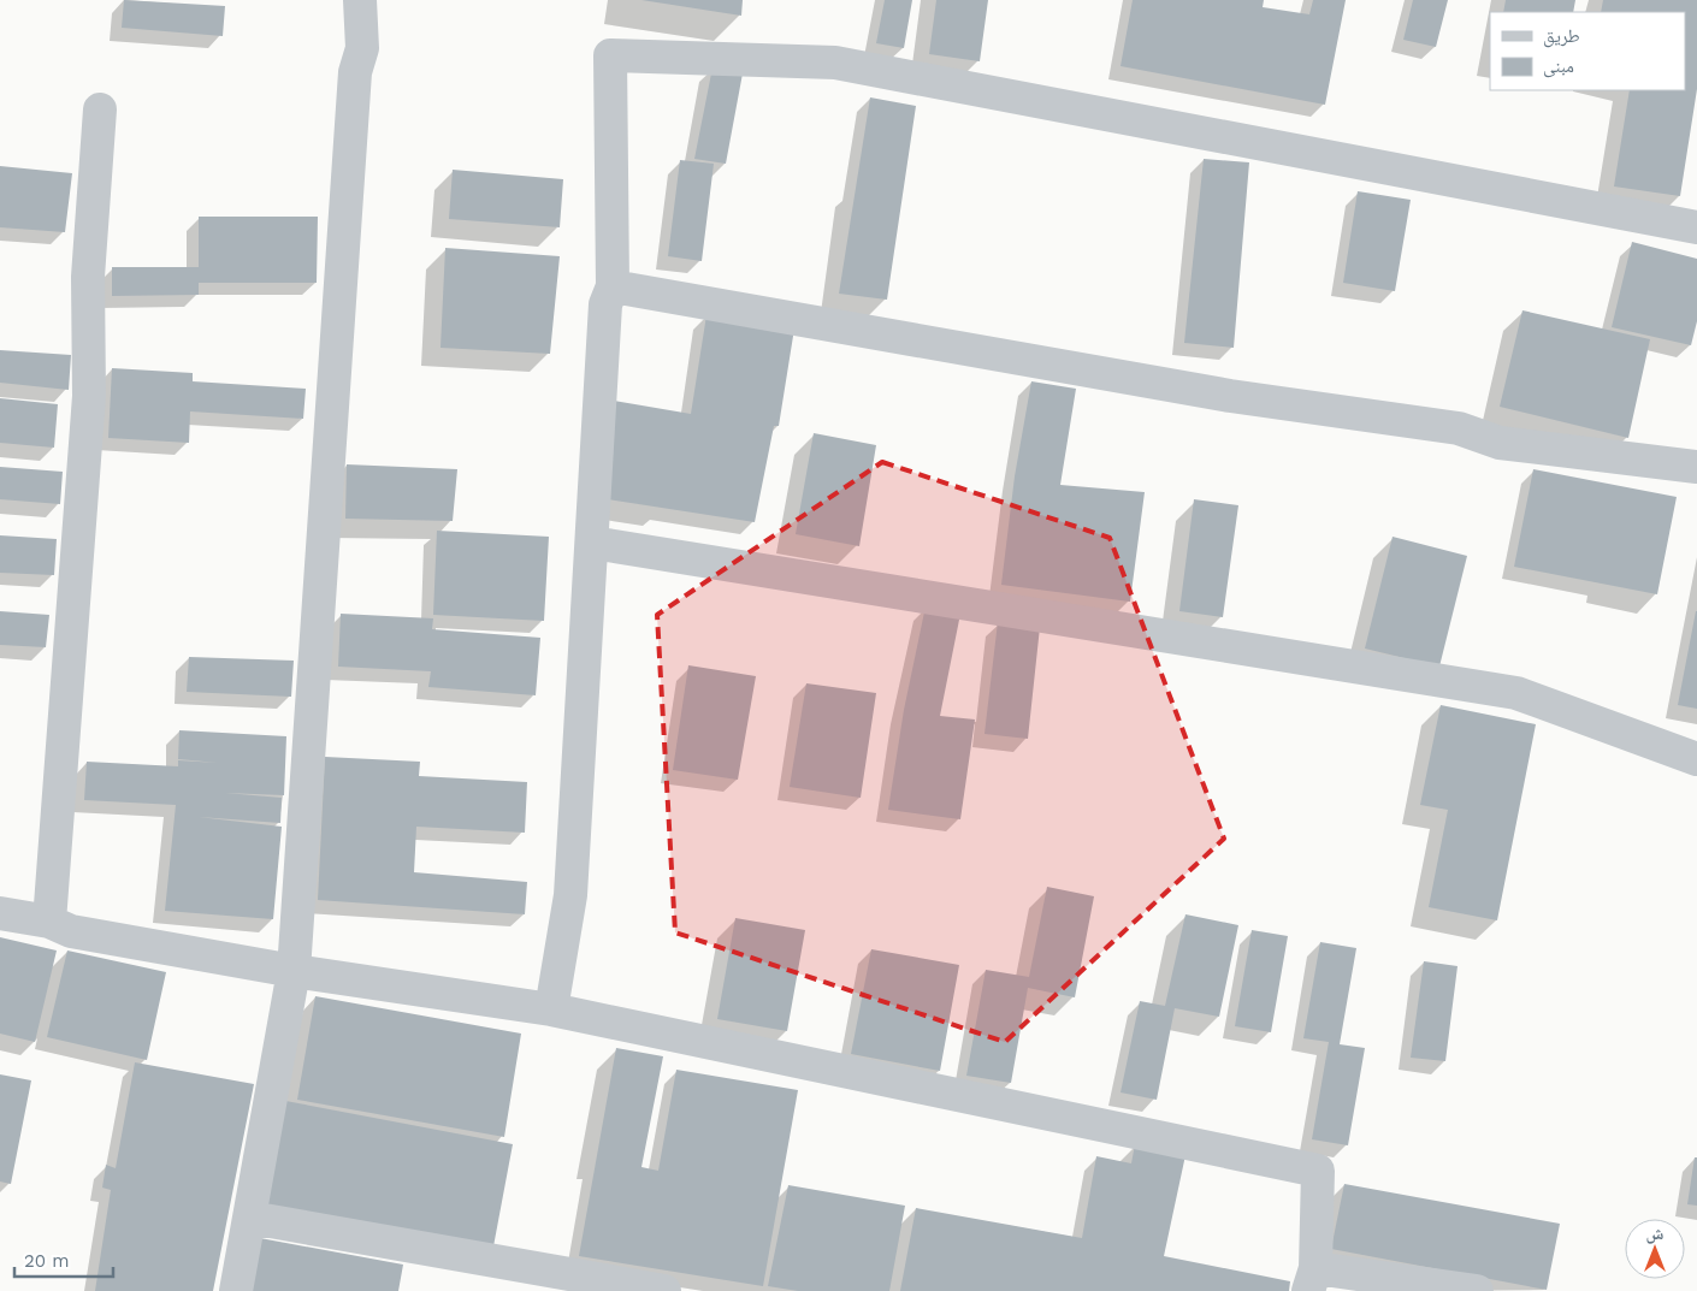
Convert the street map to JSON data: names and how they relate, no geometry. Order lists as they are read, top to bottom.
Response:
{
  "legend": ["طريق", "مبنى"],
  "scale_bar": "20 m",
  "north": "top"
}
